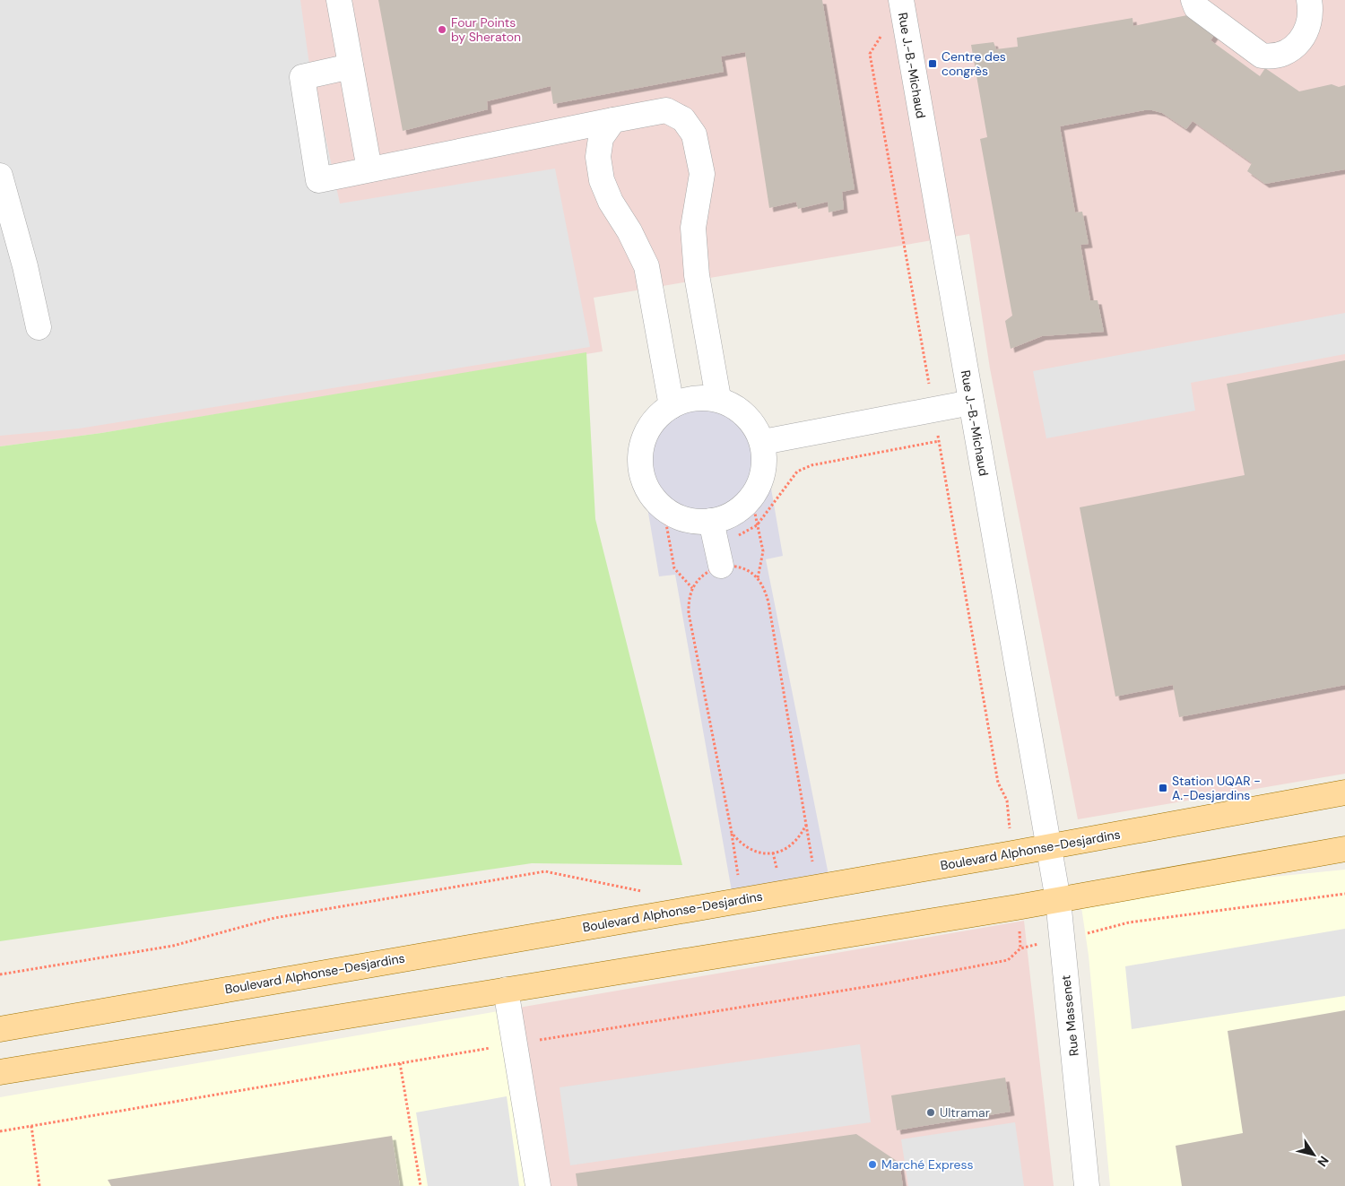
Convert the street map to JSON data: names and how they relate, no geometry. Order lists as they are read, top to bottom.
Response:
{
  "streets": {
    "main road": ["Boulevard Alphonse-Desjardins"],
    "street": ["Rue J.-B.-Michaud", "Rue Massenet"]
  },
  "crossings": [
    ["Rue J.-B.-Michaud", "Boulevard Alphonse-Desjardins"],
    ["Rue J.-B.-Michaud", "Rue Massenet"],
    ["Boulevard Alphonse-Desjardins", "Rue Massenet"]
  ],
  "places": {
    "other": ["Four Points by Sheraton", "Ultramar", "Marché Express"],
    "transit": ["Centre des congrès", "Station UQAR - A.-Desjardins"]
  },
  "north": "bottom right"
}
